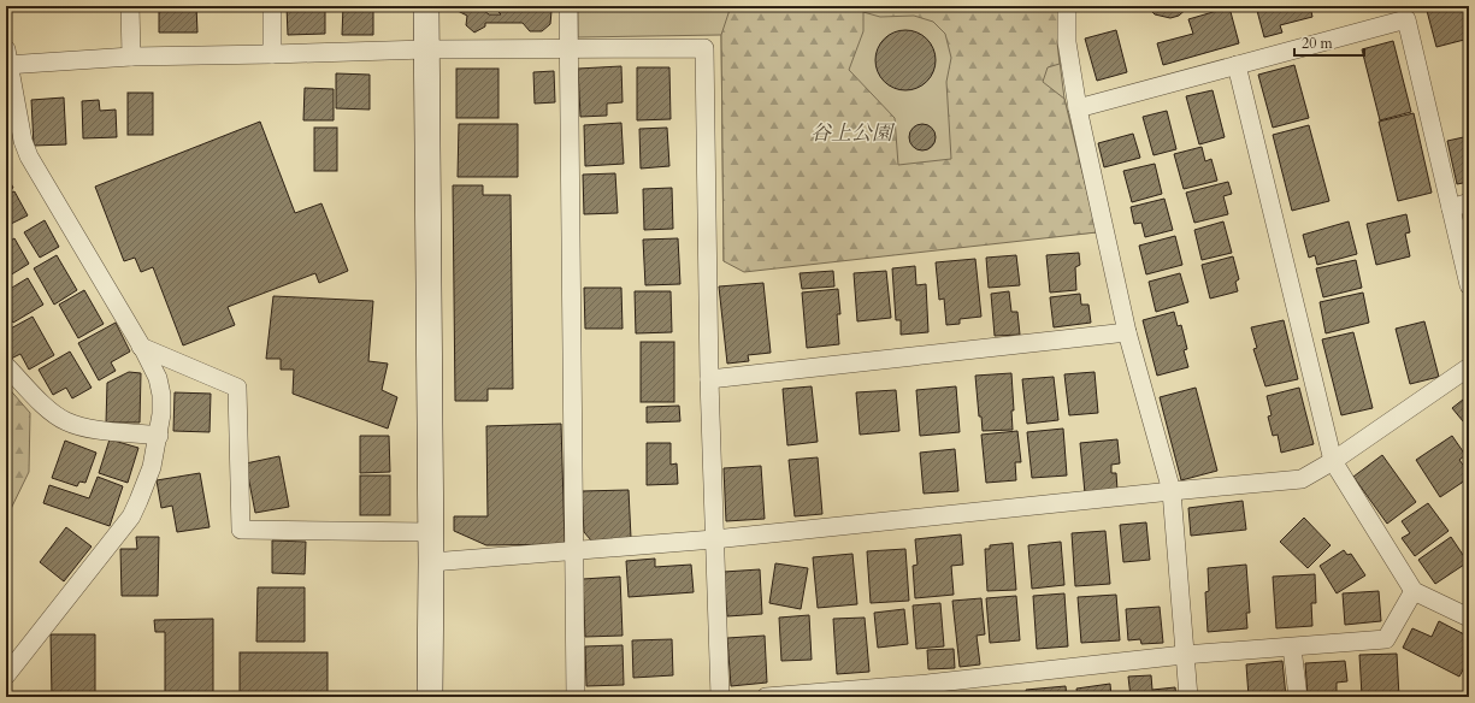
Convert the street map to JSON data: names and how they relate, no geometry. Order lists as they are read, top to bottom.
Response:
{
  "parks": ["谷上公園"],
  "scale_bar": "20 m"
}
